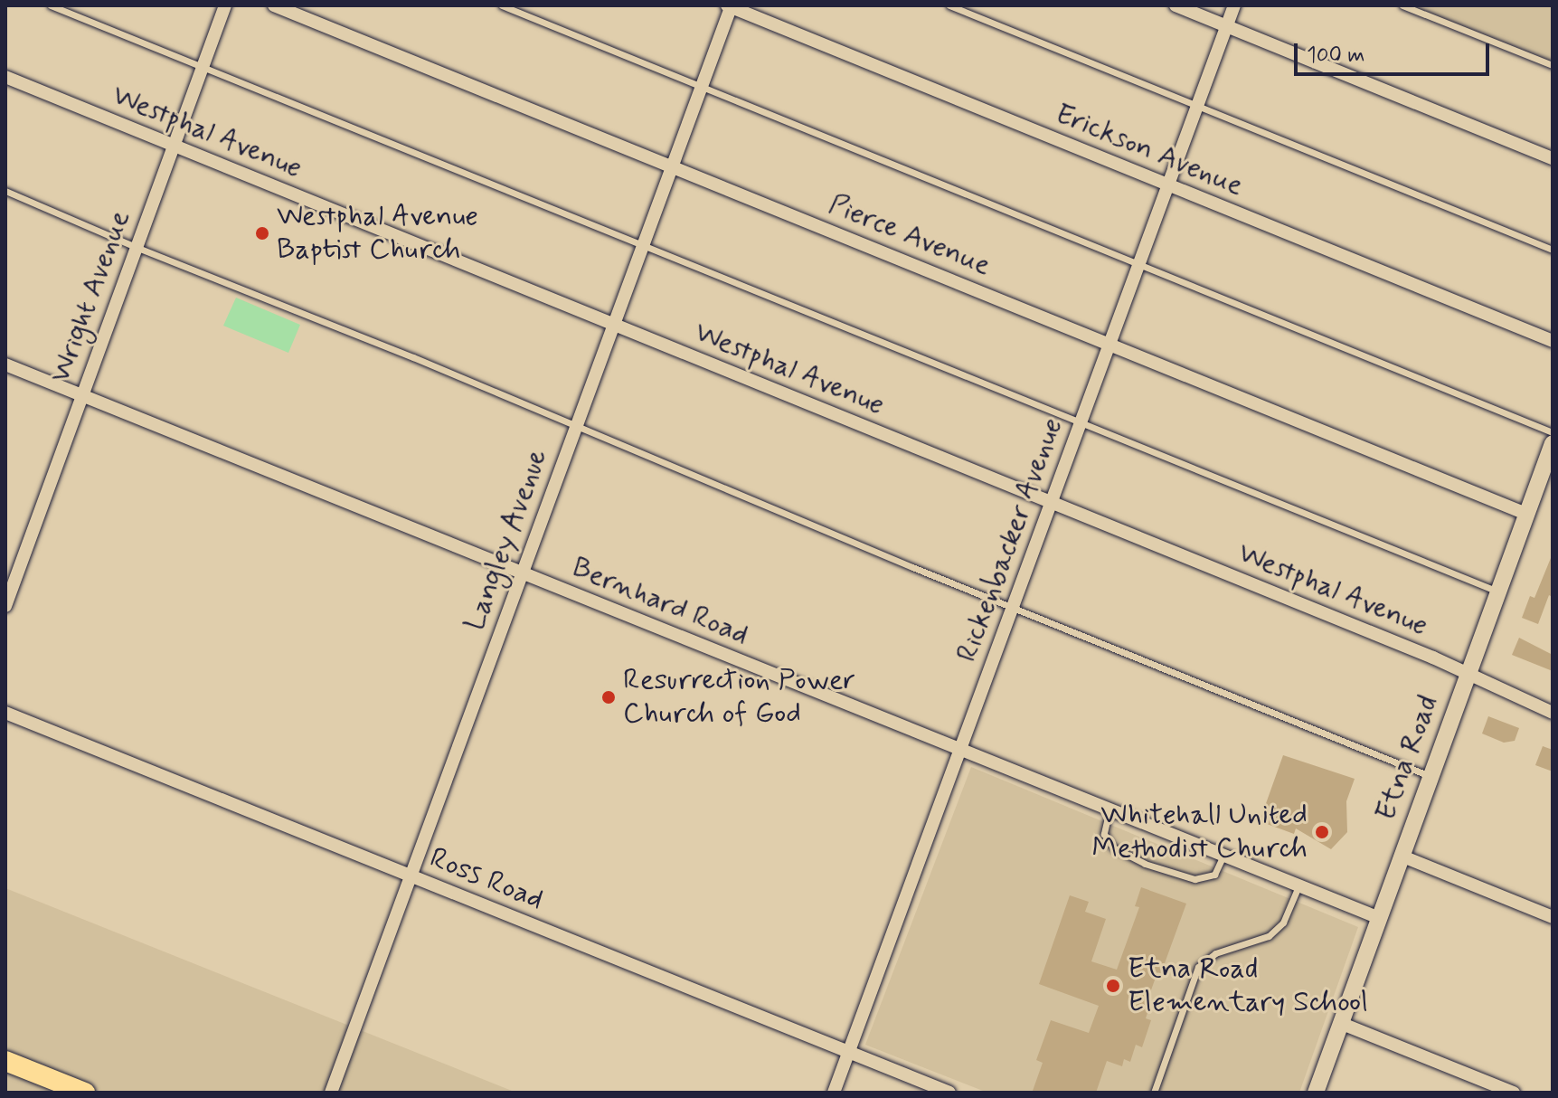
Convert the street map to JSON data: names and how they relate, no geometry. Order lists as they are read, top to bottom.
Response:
{
  "streets": {
    "street": [
      "Westphal Avenue",
      "Erickson Avenue",
      "Pierce Avenue",
      "Wright Avenue",
      "Langley Avenue",
      "Rickenbacker Avenue",
      "Bernhard Road",
      "Etna Road",
      "Ross Road"
    ]
  },
  "crossings": [
    ["Westphal Avenue", "Wright Avenue"],
    ["Westphal Avenue", "Langley Avenue"],
    ["Westphal Avenue", "Rickenbacker Avenue"],
    ["Westphal Avenue", "Etna Road"],
    ["Erickson Avenue", "Langley Avenue"],
    ["Erickson Avenue", "Rickenbacker Avenue"],
    ["Pierce Avenue", "Langley Avenue"],
    ["Pierce Avenue", "Rickenbacker Avenue"],
    ["Pierce Avenue", "Etna Road"],
    ["Wright Avenue", "Bernhard Road"],
    ["Langley Avenue", "Bernhard Road"],
    ["Langley Avenue", "Ross Road"],
    ["Rickenbacker Avenue", "Bernhard Road"],
    ["Rickenbacker Avenue", "Ross Road"],
    ["Bernhard Road", "Etna Road"]
  ],
  "places": [
    "Westphal Avenue Baptist Church",
    "Resurrection Power Church of God",
    "Whitehall United Methodist Church",
    "Etna Road Elementary School"
  ],
  "scale_bar": "100 m"
}
